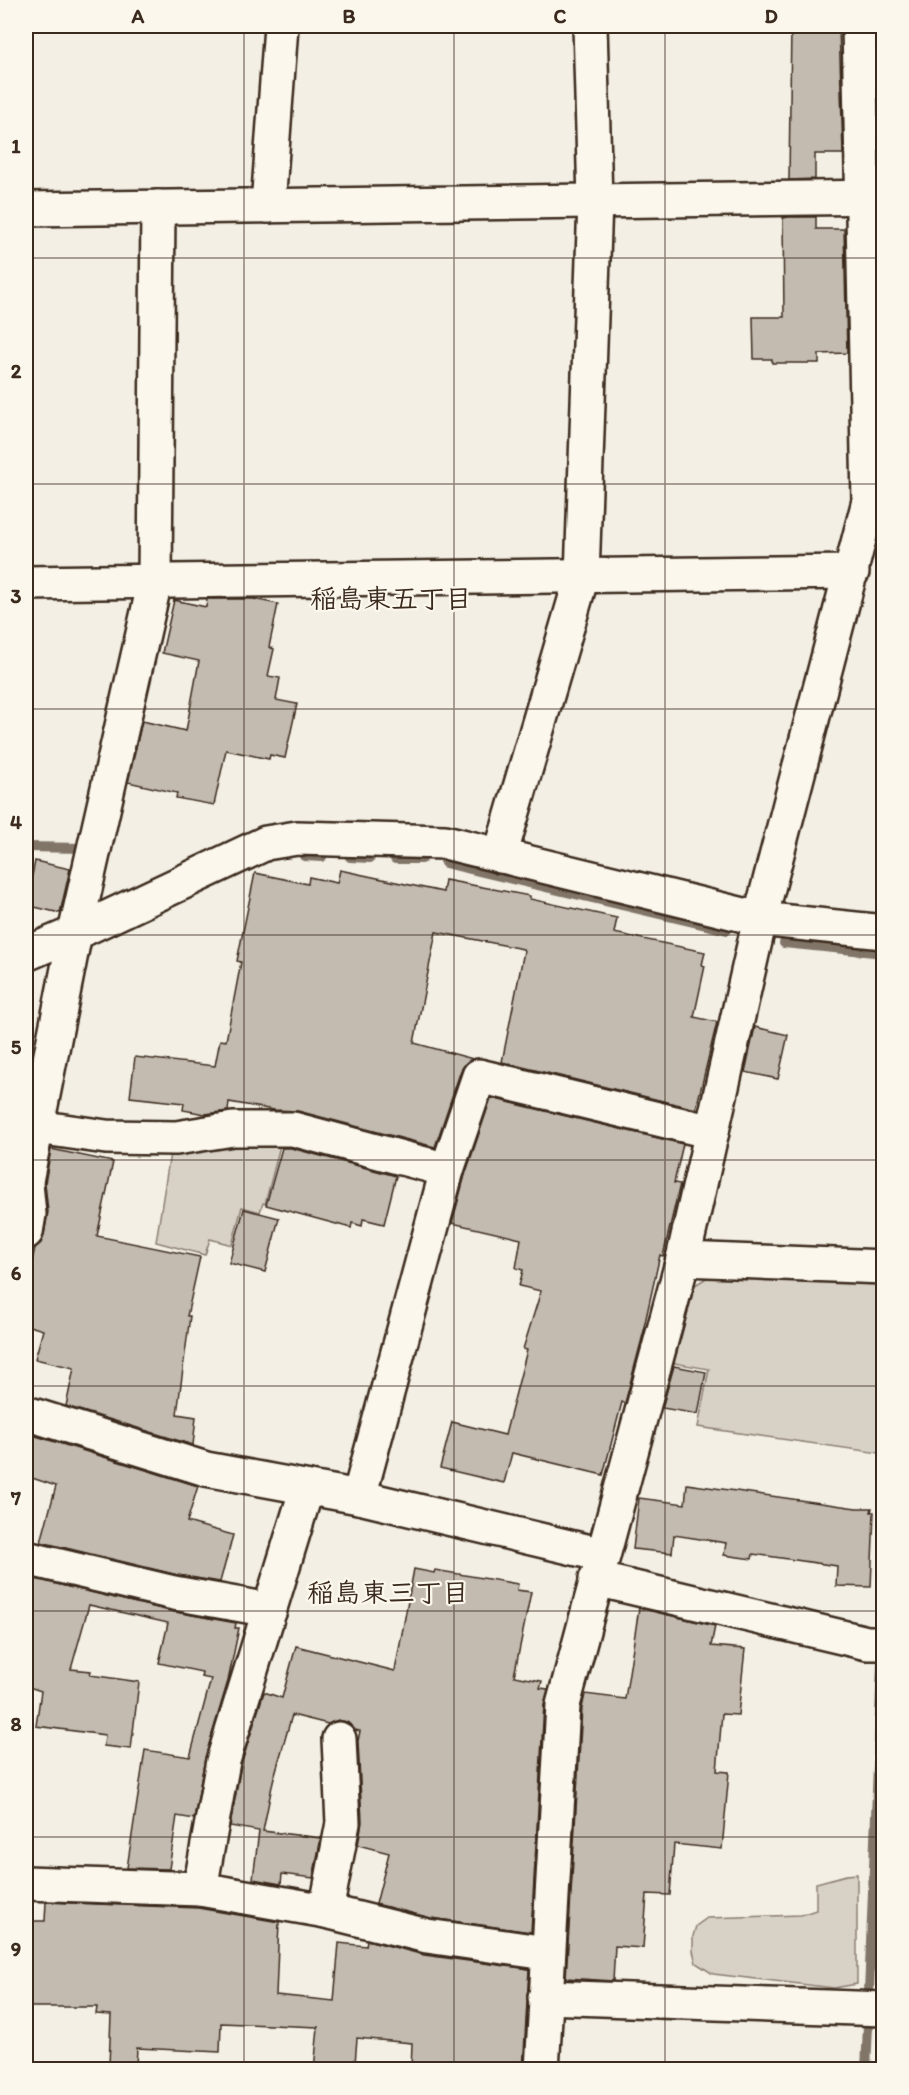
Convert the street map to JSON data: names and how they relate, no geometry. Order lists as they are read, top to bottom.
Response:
{
  "districts": ["稲島東五丁目", "稲島東三丁目"],
  "grid": {
    "columns": [
      "A",
      "B",
      "C",
      "D"
    ],
    "rows": [
      "1",
      "2",
      "3",
      "4",
      "5",
      "6",
      "7",
      "8",
      "9"
    ]
  }
}
